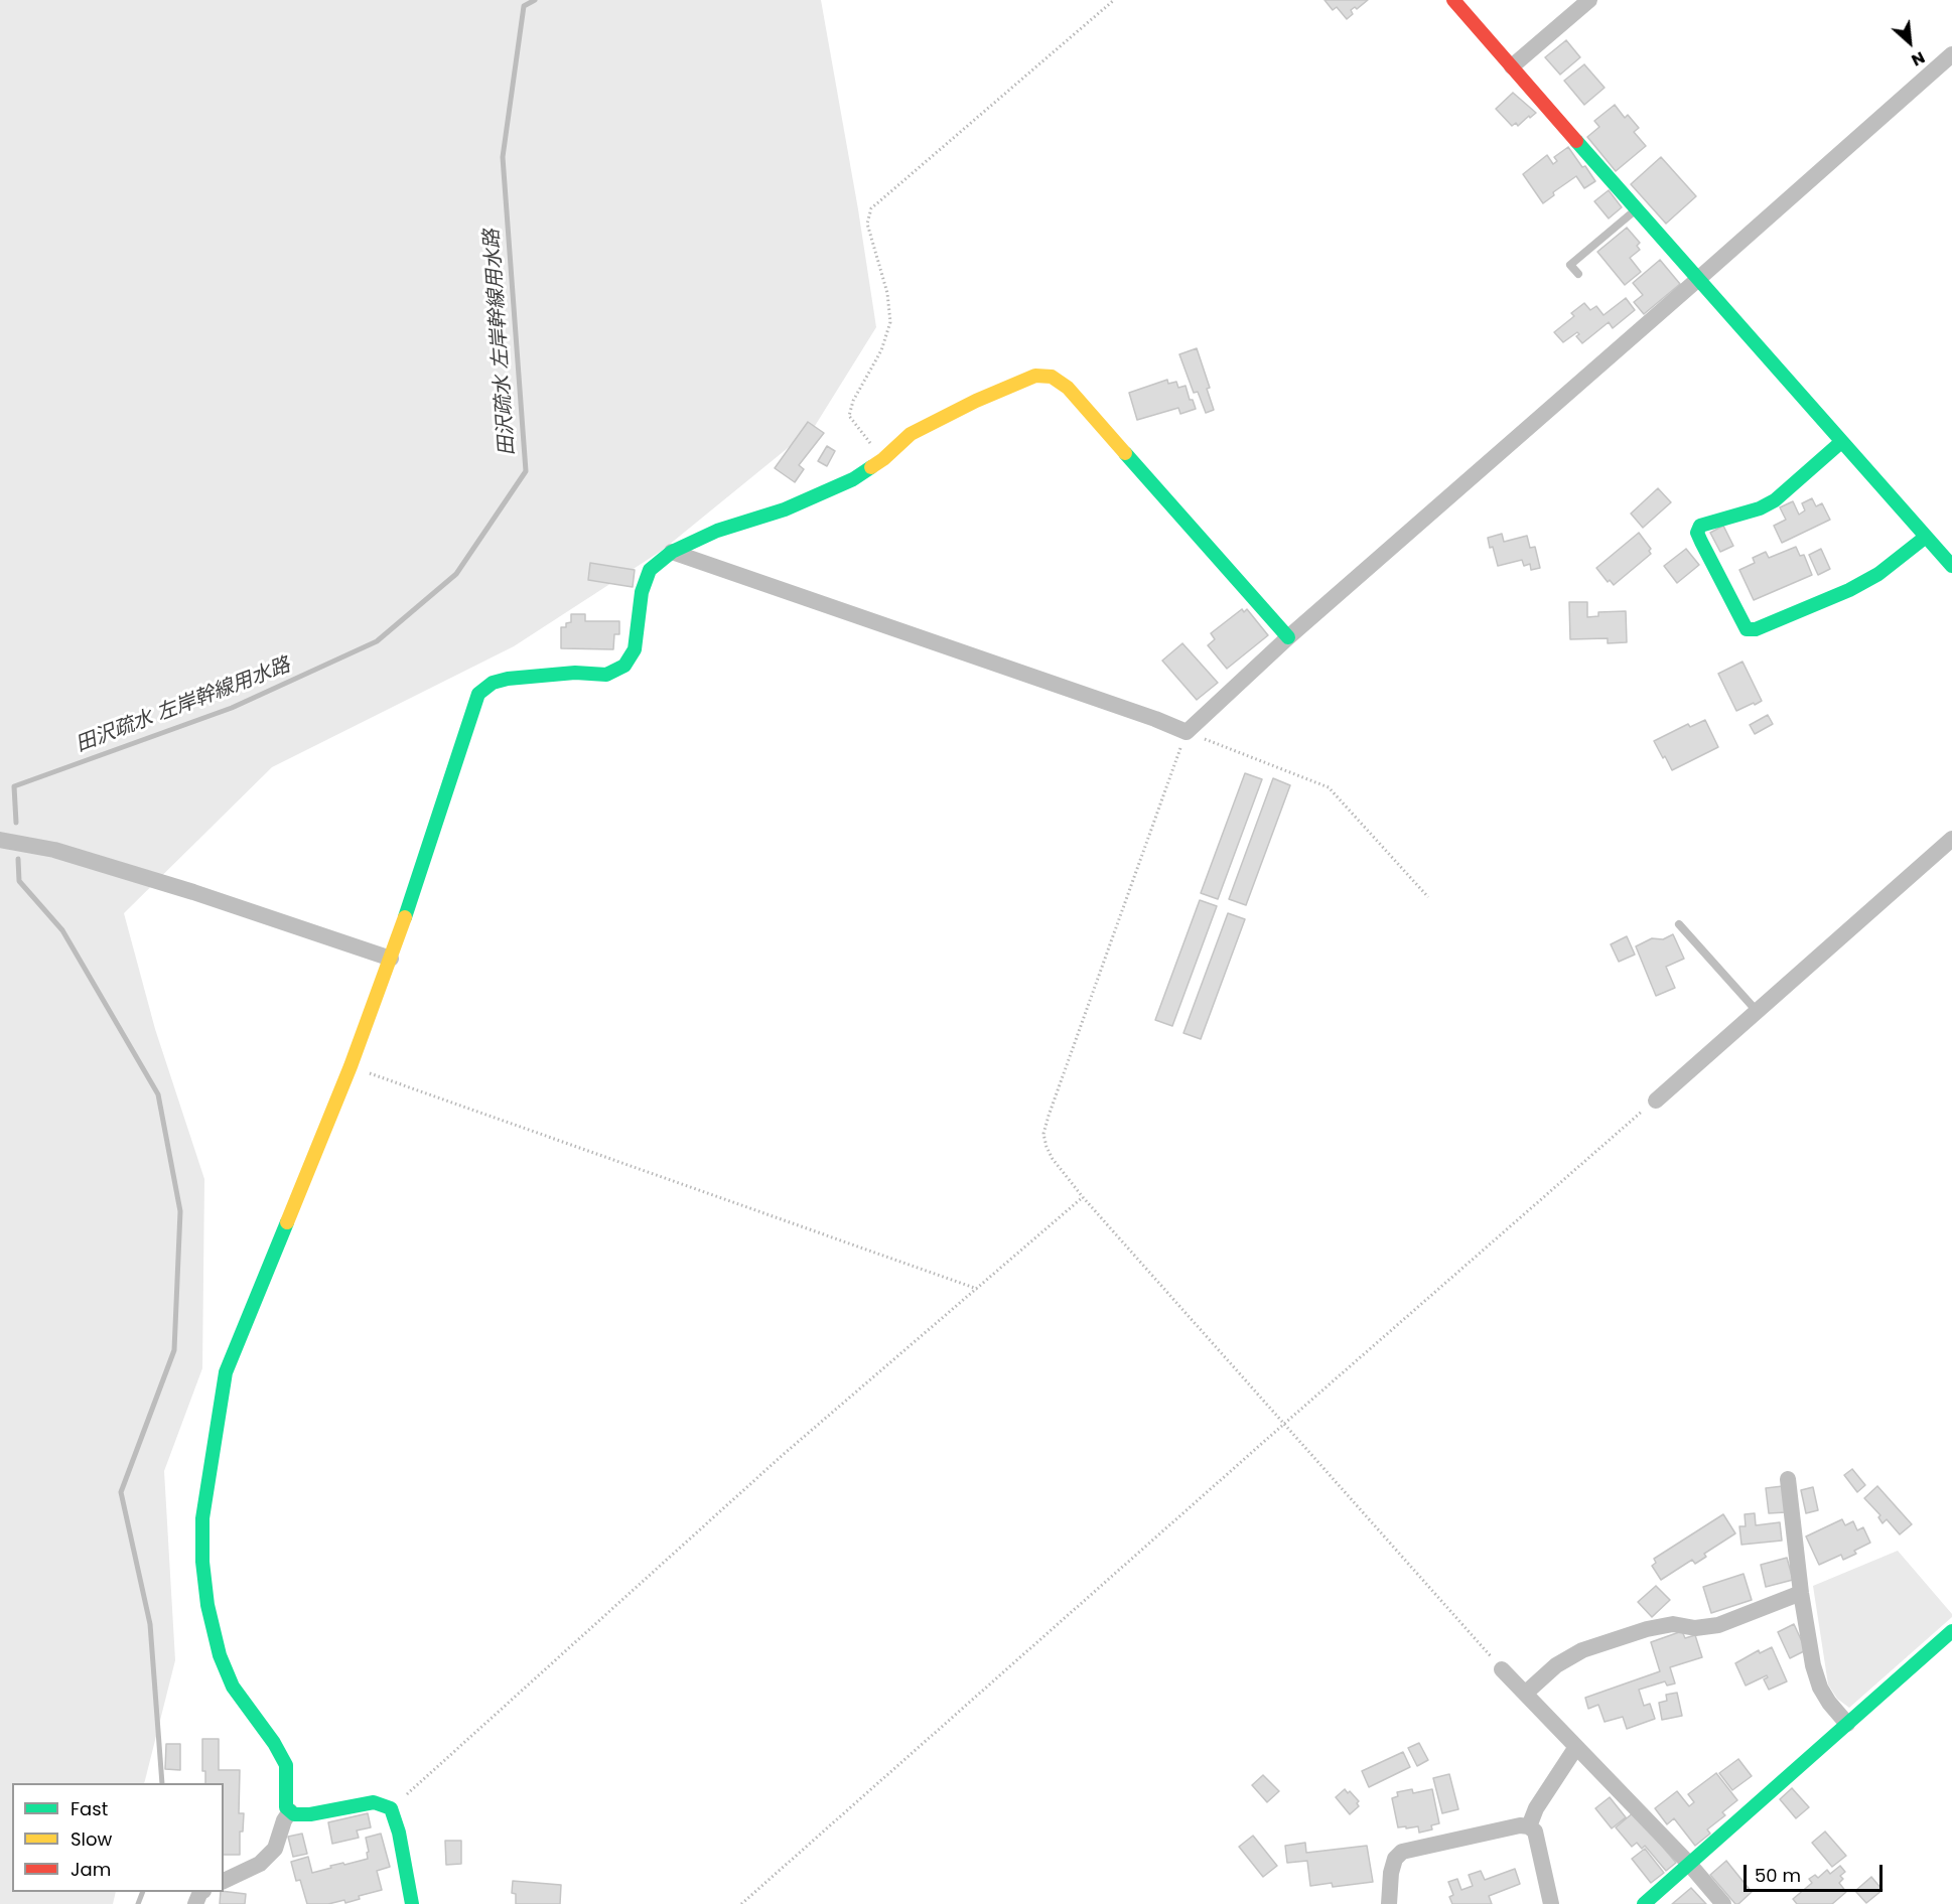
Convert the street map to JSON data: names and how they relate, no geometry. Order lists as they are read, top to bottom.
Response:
{
  "water": ["田沢疏水 左岸幹線用水路"],
  "legend": ["Fast", "Slow", "Jam"],
  "scale_bar": "50 m",
  "north": "bottom right"
}
